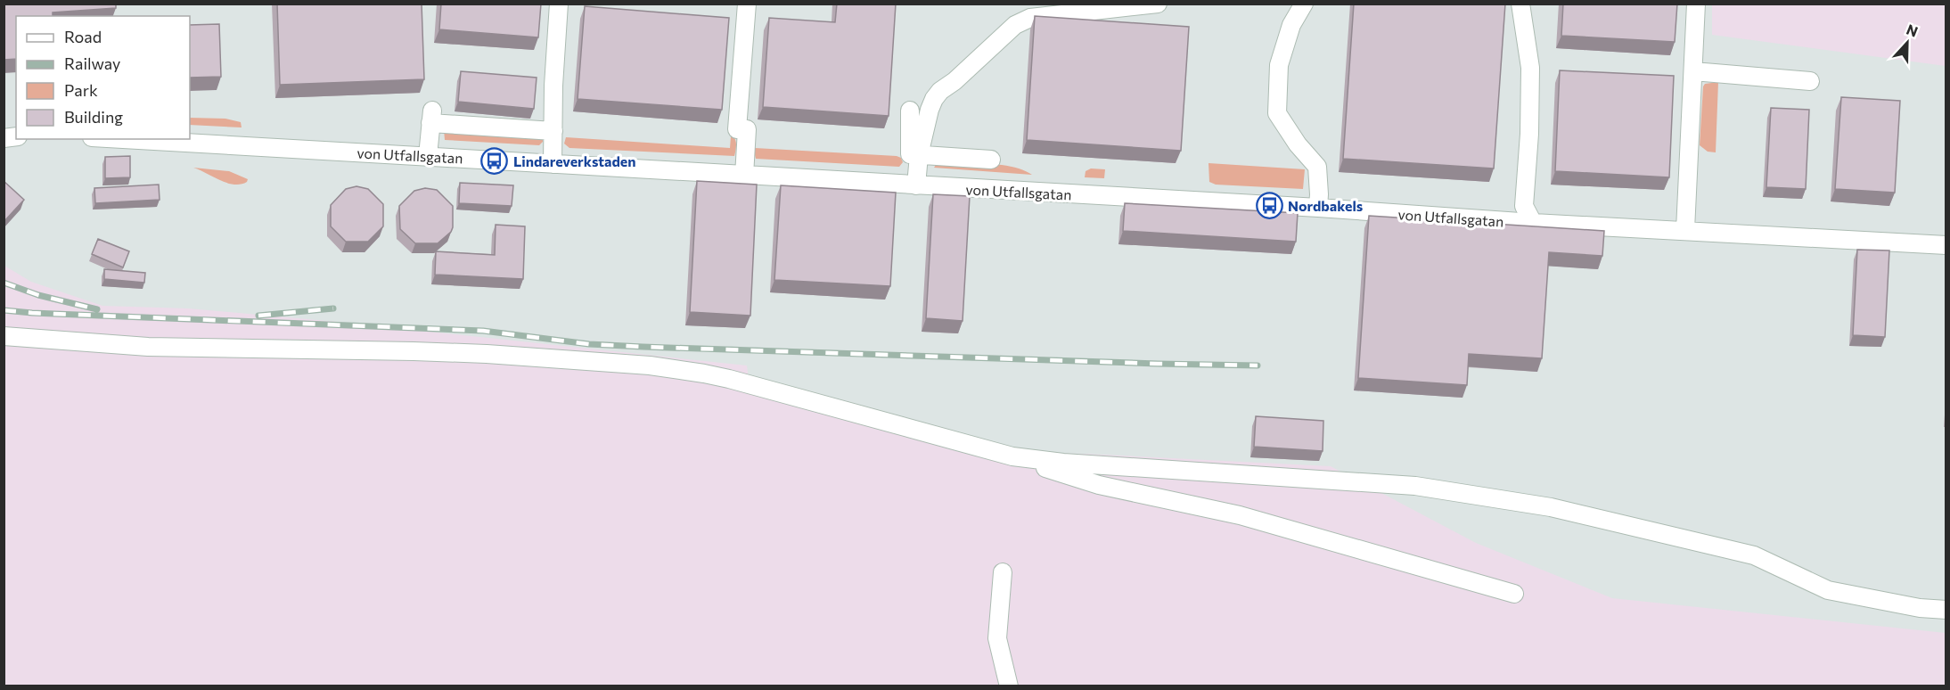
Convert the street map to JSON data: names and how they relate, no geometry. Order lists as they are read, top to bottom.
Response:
{
  "streets": {
    "street": ["von Utfallsgatan"]
  },
  "places": {
    "bus stop": ["Lindareverkstaden", "Nordbakels"]
  },
  "legend": [
    "Road",
    "Railway",
    "Park",
    "Building"
  ],
  "north": "top"
}
